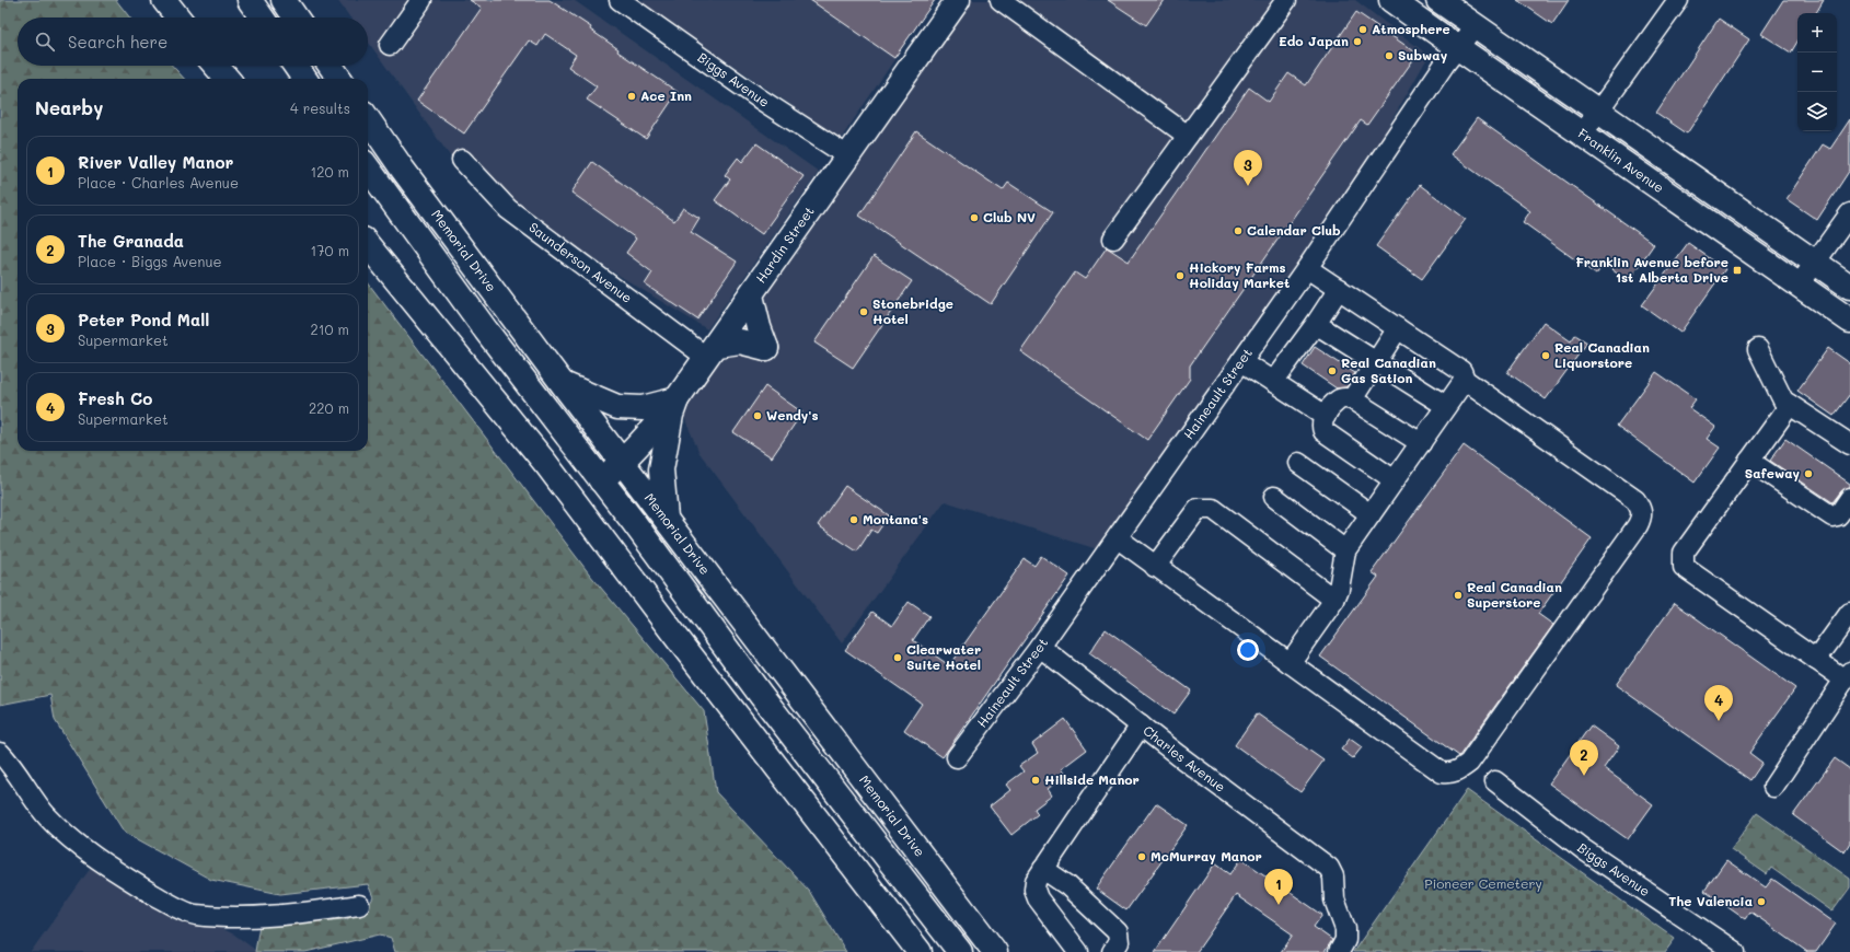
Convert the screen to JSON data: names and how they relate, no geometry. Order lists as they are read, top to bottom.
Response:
{
  "streets": {
    "main road": ["Franklin Avenue", "Hardin Street", "Memorial Drive"],
    "street": [
      "Biggs Avenue",
      "Saunderson Avenue",
      "Haineault Street",
      "Charles Avenue"
    ]
  },
  "crossings": [
    ["Biggs Avenue", "Hardin Street"],
    ["Franklin Avenue", "Haineault Street"],
    ["Hardin Street", "Memorial Drive"],
    ["Hardin Street", "Saunderson Avenue"],
    ["Haineault Street", "Charles Avenue"]
  ],
  "parks": ["Pioneer Cemetery"],
  "places": {
    "other": [
      "Atmosphere",
      "Edo Japan",
      "Subway",
      "Ace Inn",
      "Club NV",
      "Calendar Club",
      "Hickory Farms Holiday Market",
      "Stonebridge Hotel",
      "Real Canadian Liquorstore",
      "Real Canadian Gas Sation",
      "Wendy's",
      "Safeway",
      "Montana's",
      "Real Canadian Superstore",
      "Clearwater Suite Hotel",
      "Hillside Manor",
      "McMurray Manor",
      "The Valencia"
    ],
    "transit": ["Franklin Avenue before 1st Alberta Drive"]
  },
  "page": {
    "map_buttons": ["+", "−"],
    "search": "Search here",
    "heading": ["Nearby", "4 results"],
    "list": [
      {
        "mark": "1",
        "name": "River Valley Manor",
        "note": "Place · Charles Avenue",
        "value": "120 m"
      },
      {
        "mark": "2",
        "name": "The Granada",
        "note": "Place · Biggs Avenue",
        "value": "170 m"
      },
      {
        "mark": "3",
        "name": "Peter Pond Mall",
        "note": "Supermarket",
        "value": "210 m"
      },
      {
        "mark": "4",
        "name": "Fresh Co",
        "note": "Supermarket",
        "value": "220 m"
      }
    ],
    "pins": [
      "3",
      "4",
      "2",
      "1"
    ]
  }
}
